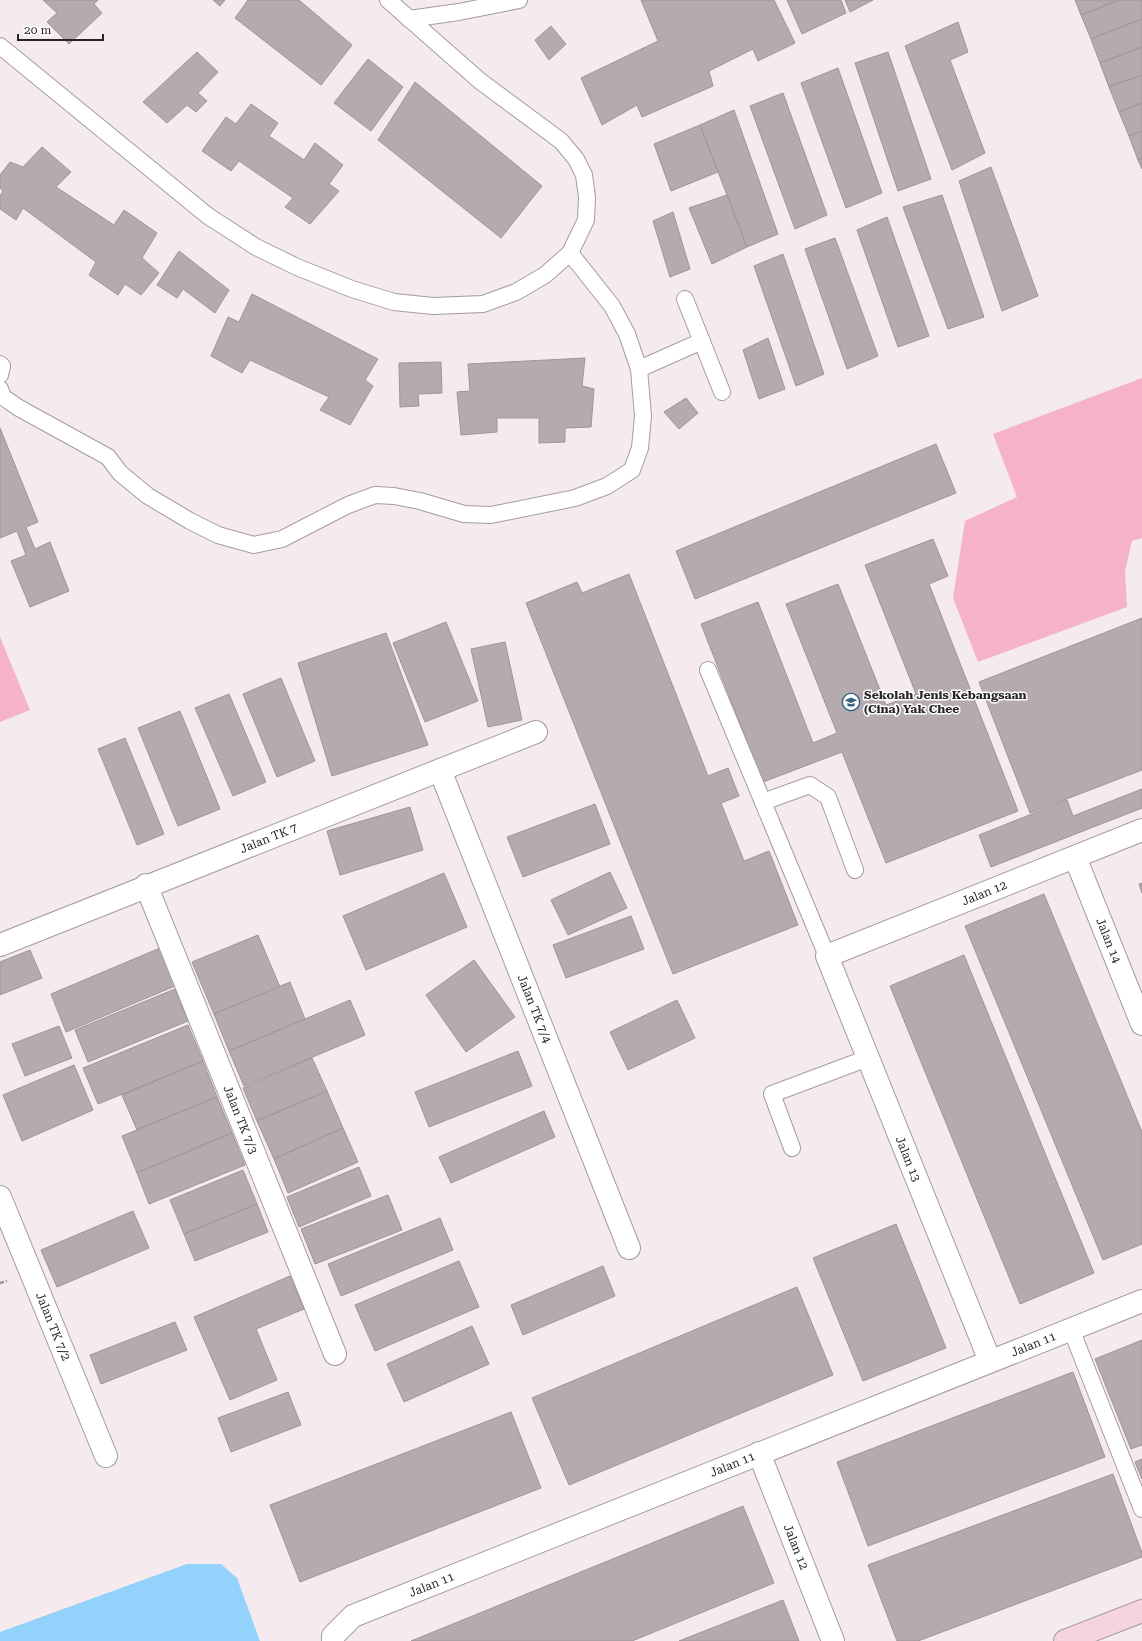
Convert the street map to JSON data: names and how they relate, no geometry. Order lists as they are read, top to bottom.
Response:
{
  "streets": {
    "street": [
      "Jalan TK 7",
      "Jalan 12",
      "Jalan 14",
      "Jalan TK 7/4",
      "Jalan TK 7/3",
      "Jalan 13",
      "Jalan TK 7/2",
      "Jalan 11"
    ]
  },
  "crossings": [
    ["Jalan TK 7", "Jalan TK 7/4"],
    ["Jalan TK 7", "Jalan TK 7/3"],
    ["Jalan 12", "Jalan 14"],
    ["Jalan 12", "Jalan 13"],
    ["Jalan 12", "Jalan 11"],
    ["Jalan 13", "Jalan 11"]
  ],
  "places": {
    "school or university": ["Sekolah Jenis Kebangsaan (Cina) Yak Chee"]
  },
  "scale_bar": "20 m"
}
